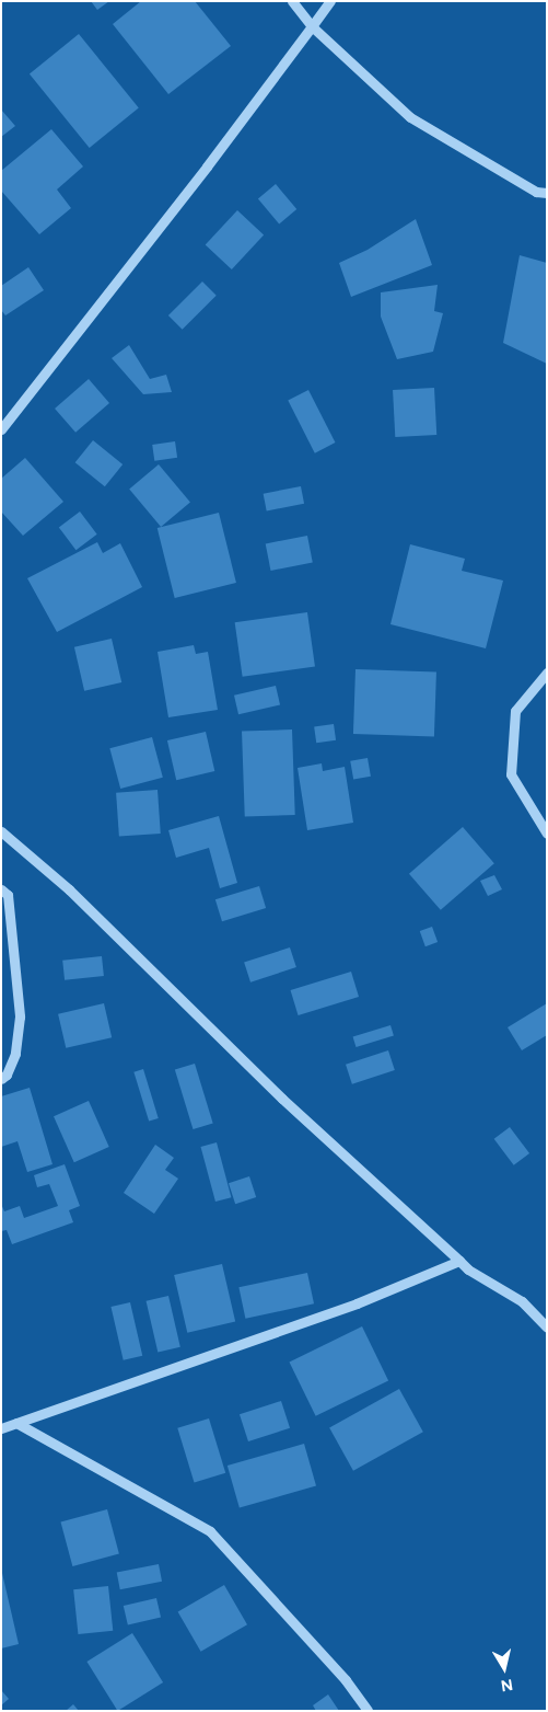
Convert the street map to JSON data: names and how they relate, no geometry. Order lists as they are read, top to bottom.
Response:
{
  "north": "bottom"
}
